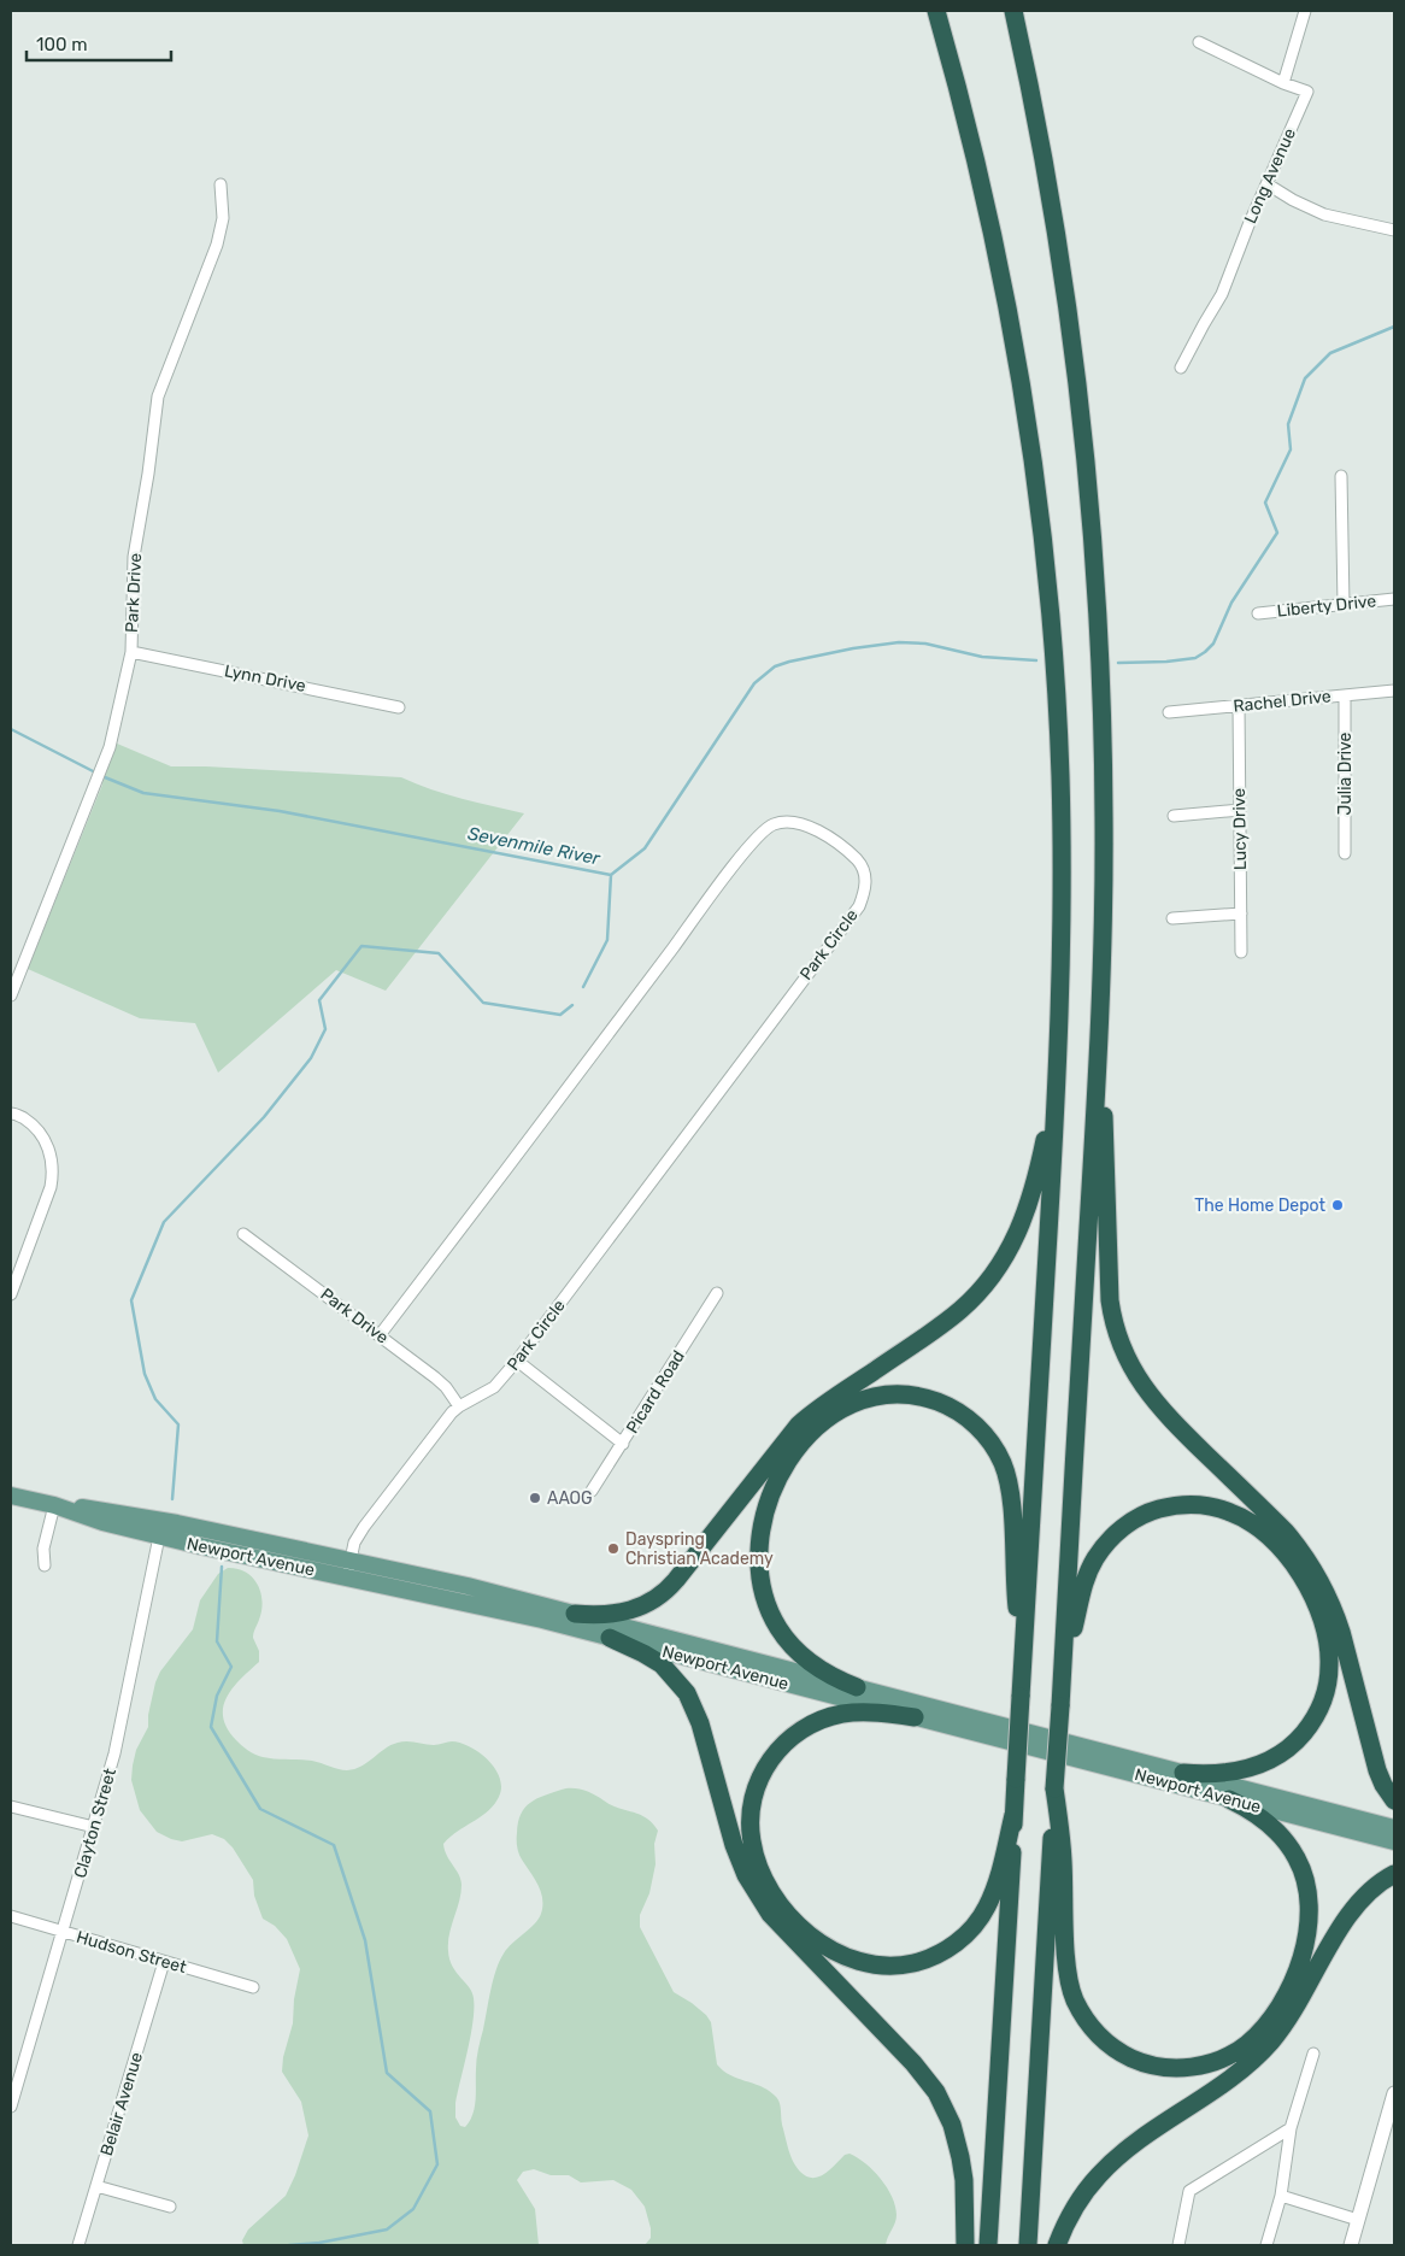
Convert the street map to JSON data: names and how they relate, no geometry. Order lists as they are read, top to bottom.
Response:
{
  "streets": {
    "main road": ["Newport Avenue"],
    "street": [
      "Long Avenue",
      "Park Drive",
      "Liberty Drive",
      "Lynn Drive",
      "Rachel Drive",
      "Julia Drive",
      "Lucy Drive",
      "Park Circle",
      "Picard Road",
      "Clayton Street",
      "Hudson Street",
      "Belair Avenue"
    ]
  },
  "crossings": [
    ["Park Drive", "Lynn Drive"],
    ["Park Drive", "Park Circle"],
    ["Rachel Drive", "Julia Drive"],
    ["Rachel Drive", "Lucy Drive"],
    ["Park Circle", "Newport Avenue"],
    ["Newport Avenue", "Clayton Street"],
    ["Clayton Street", "Hudson Street"],
    ["Hudson Street", "Belair Avenue"]
  ],
  "water": ["Sevenmile River"],
  "places": ["The Home Depot", "AAOG", "Dayspring Christian Academy"],
  "scale_bar": "100 m"
}
